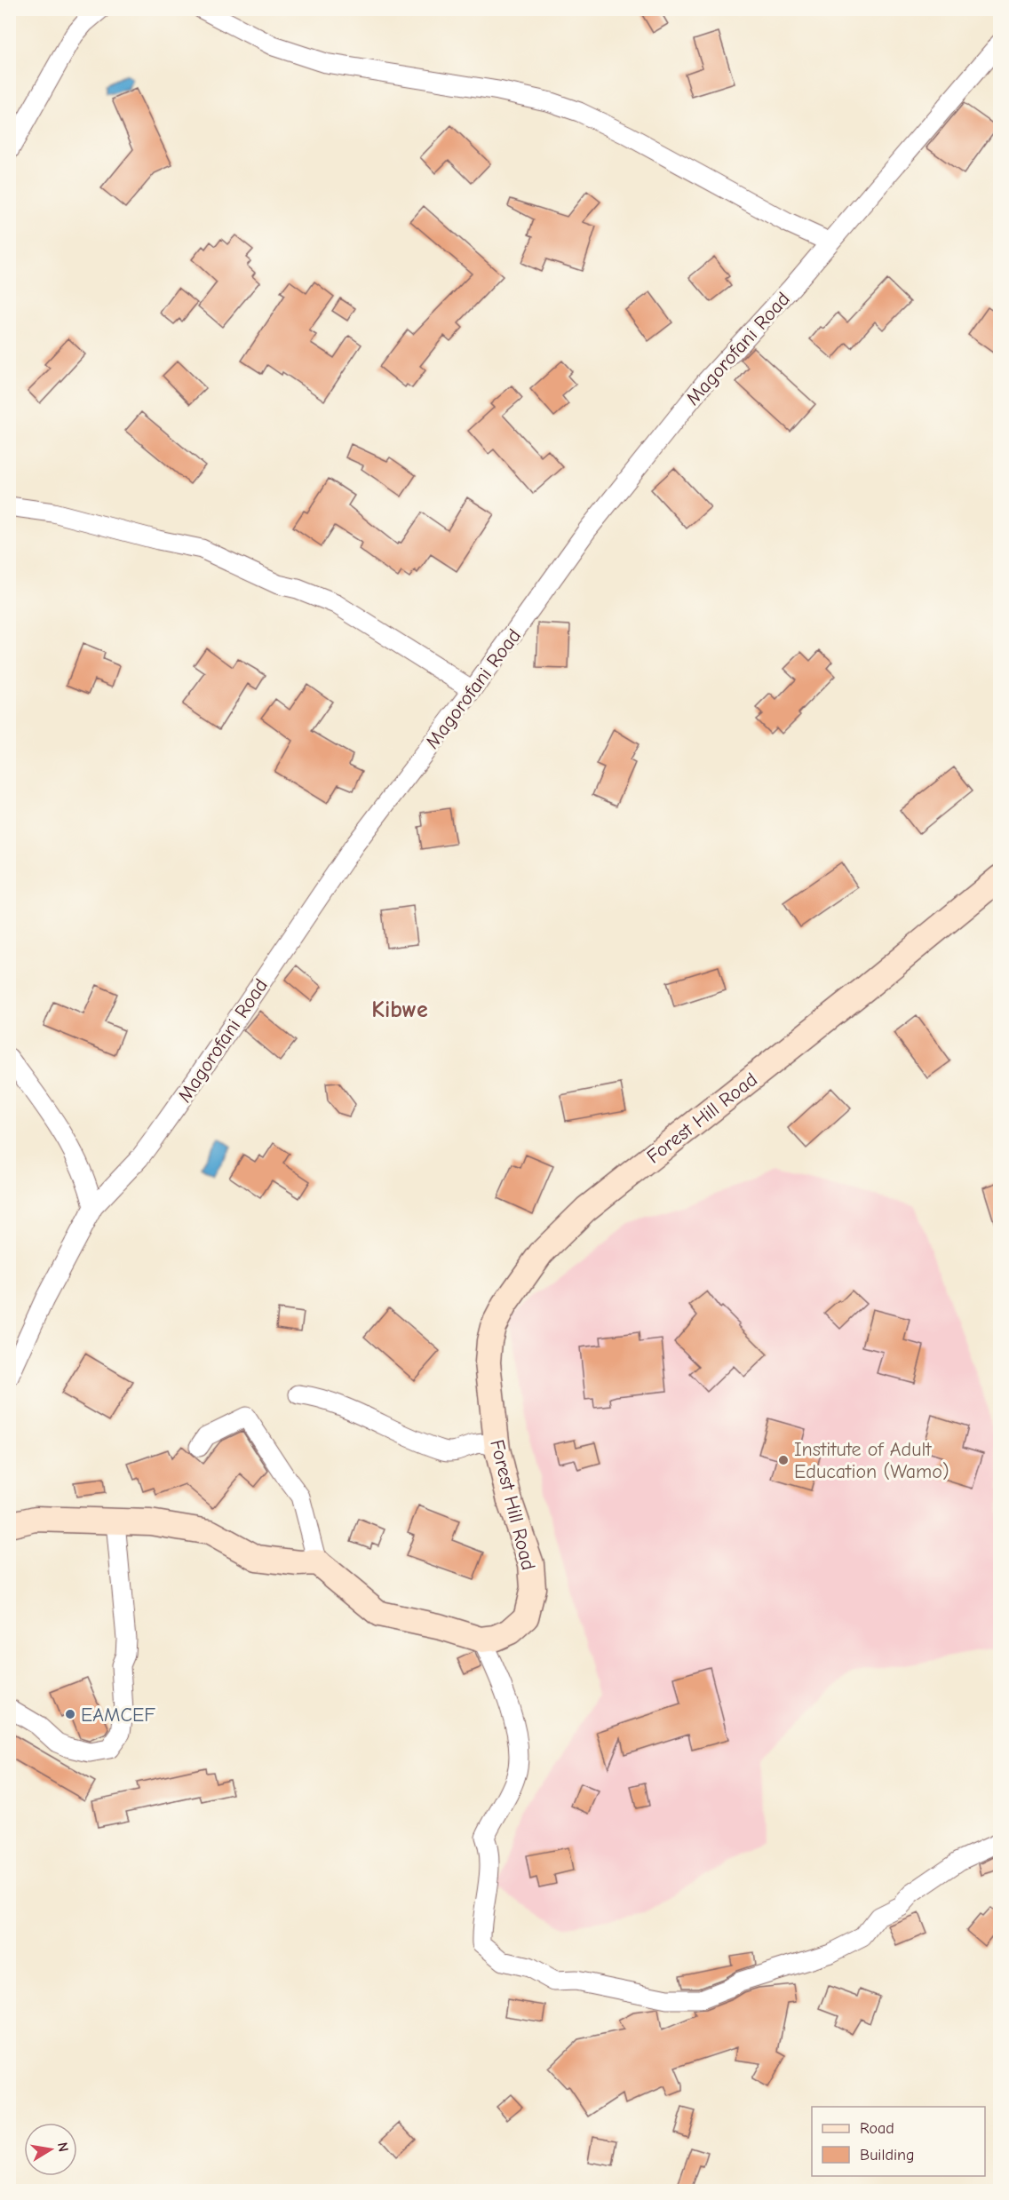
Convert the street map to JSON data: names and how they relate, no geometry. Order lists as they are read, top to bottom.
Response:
{
  "streets": {
    "street": ["Magorofani Road", "Forest Hill Road"]
  },
  "districts": ["Kibwe"],
  "places": ["Institute of Adult Education (Wamo)", "EAMCEF"],
  "legend": ["Road", "Building"],
  "north": "right"
}
